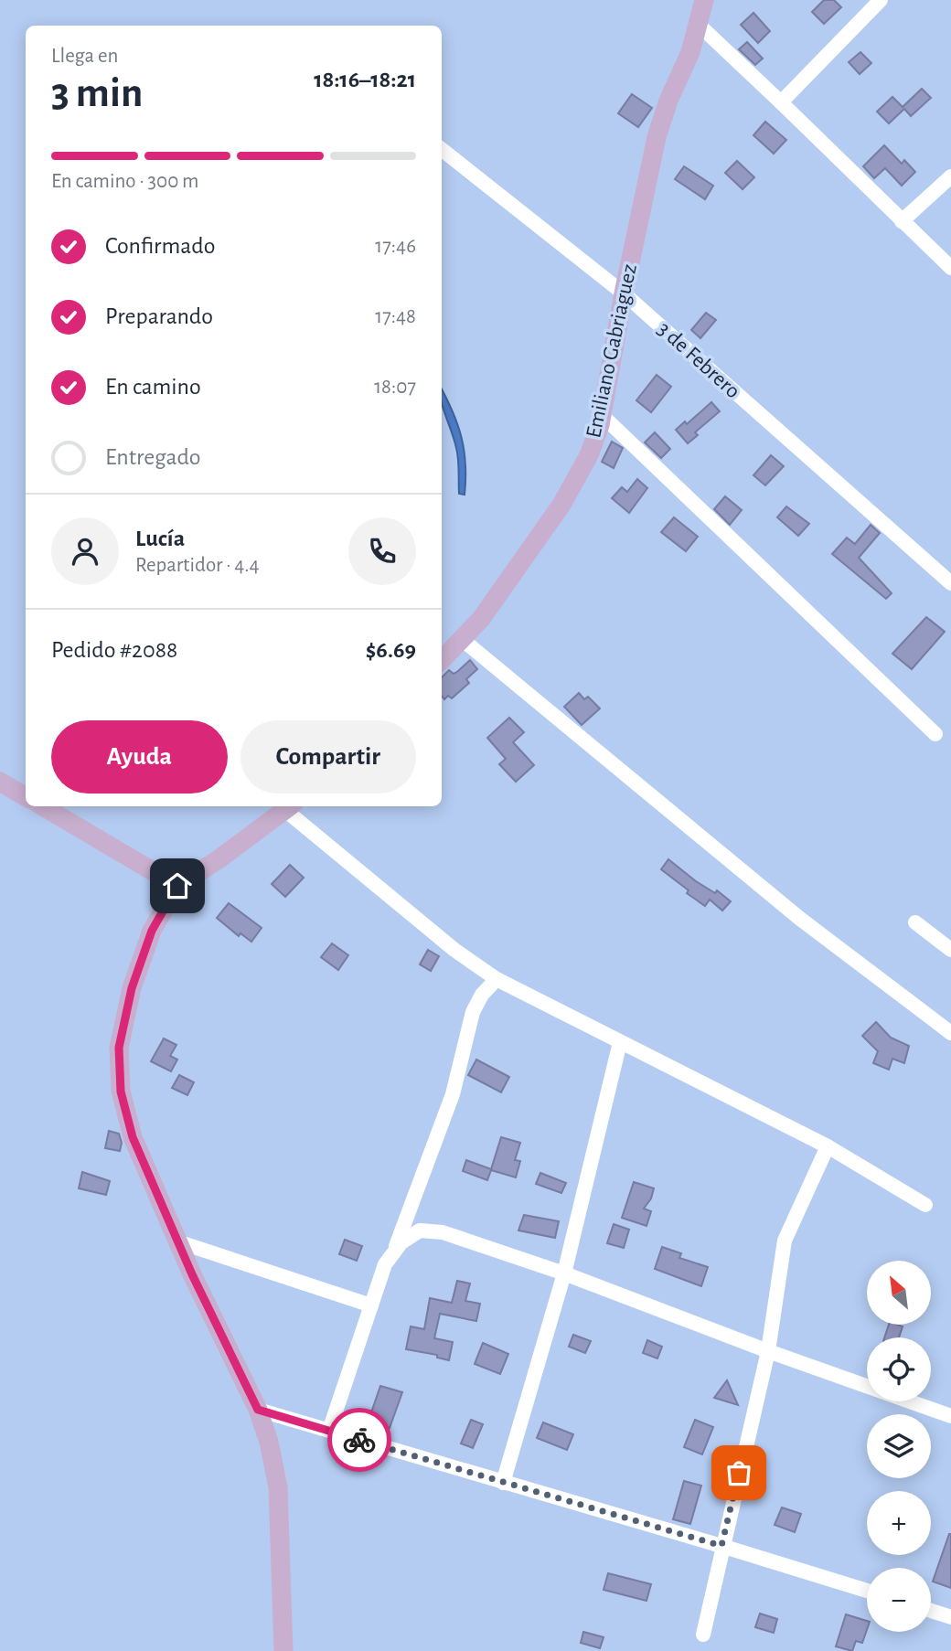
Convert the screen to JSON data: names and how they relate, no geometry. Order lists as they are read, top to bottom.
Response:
{
  "streets": {
    "main road": ["Emiliano Gabriaguez"],
    "street": ["3 de Febrero"]
  },
  "crossings": [
    ["Emiliano Gabriaguez", "3 de Febrero"]
  ],
  "north": "top left",
  "page": {
    "heading": ["3 min", "Llega en", "18:16–18:21"],
    "panel": [
      "Lucía",
      "Repartidor · 4.4",
      "Pedido #2088",
      "$6.69"
    ],
    "bar": "En camino · 300 m",
    "list": [
      ["Confirmado", "17:46"],
      ["Preparando", "17:48"],
      ["En camino", "18:07"],
      "Entregado"
    ],
    "buttons": ["Ayuda", "Compartir"],
    "map_buttons": ["+", "−"]
  }
}
